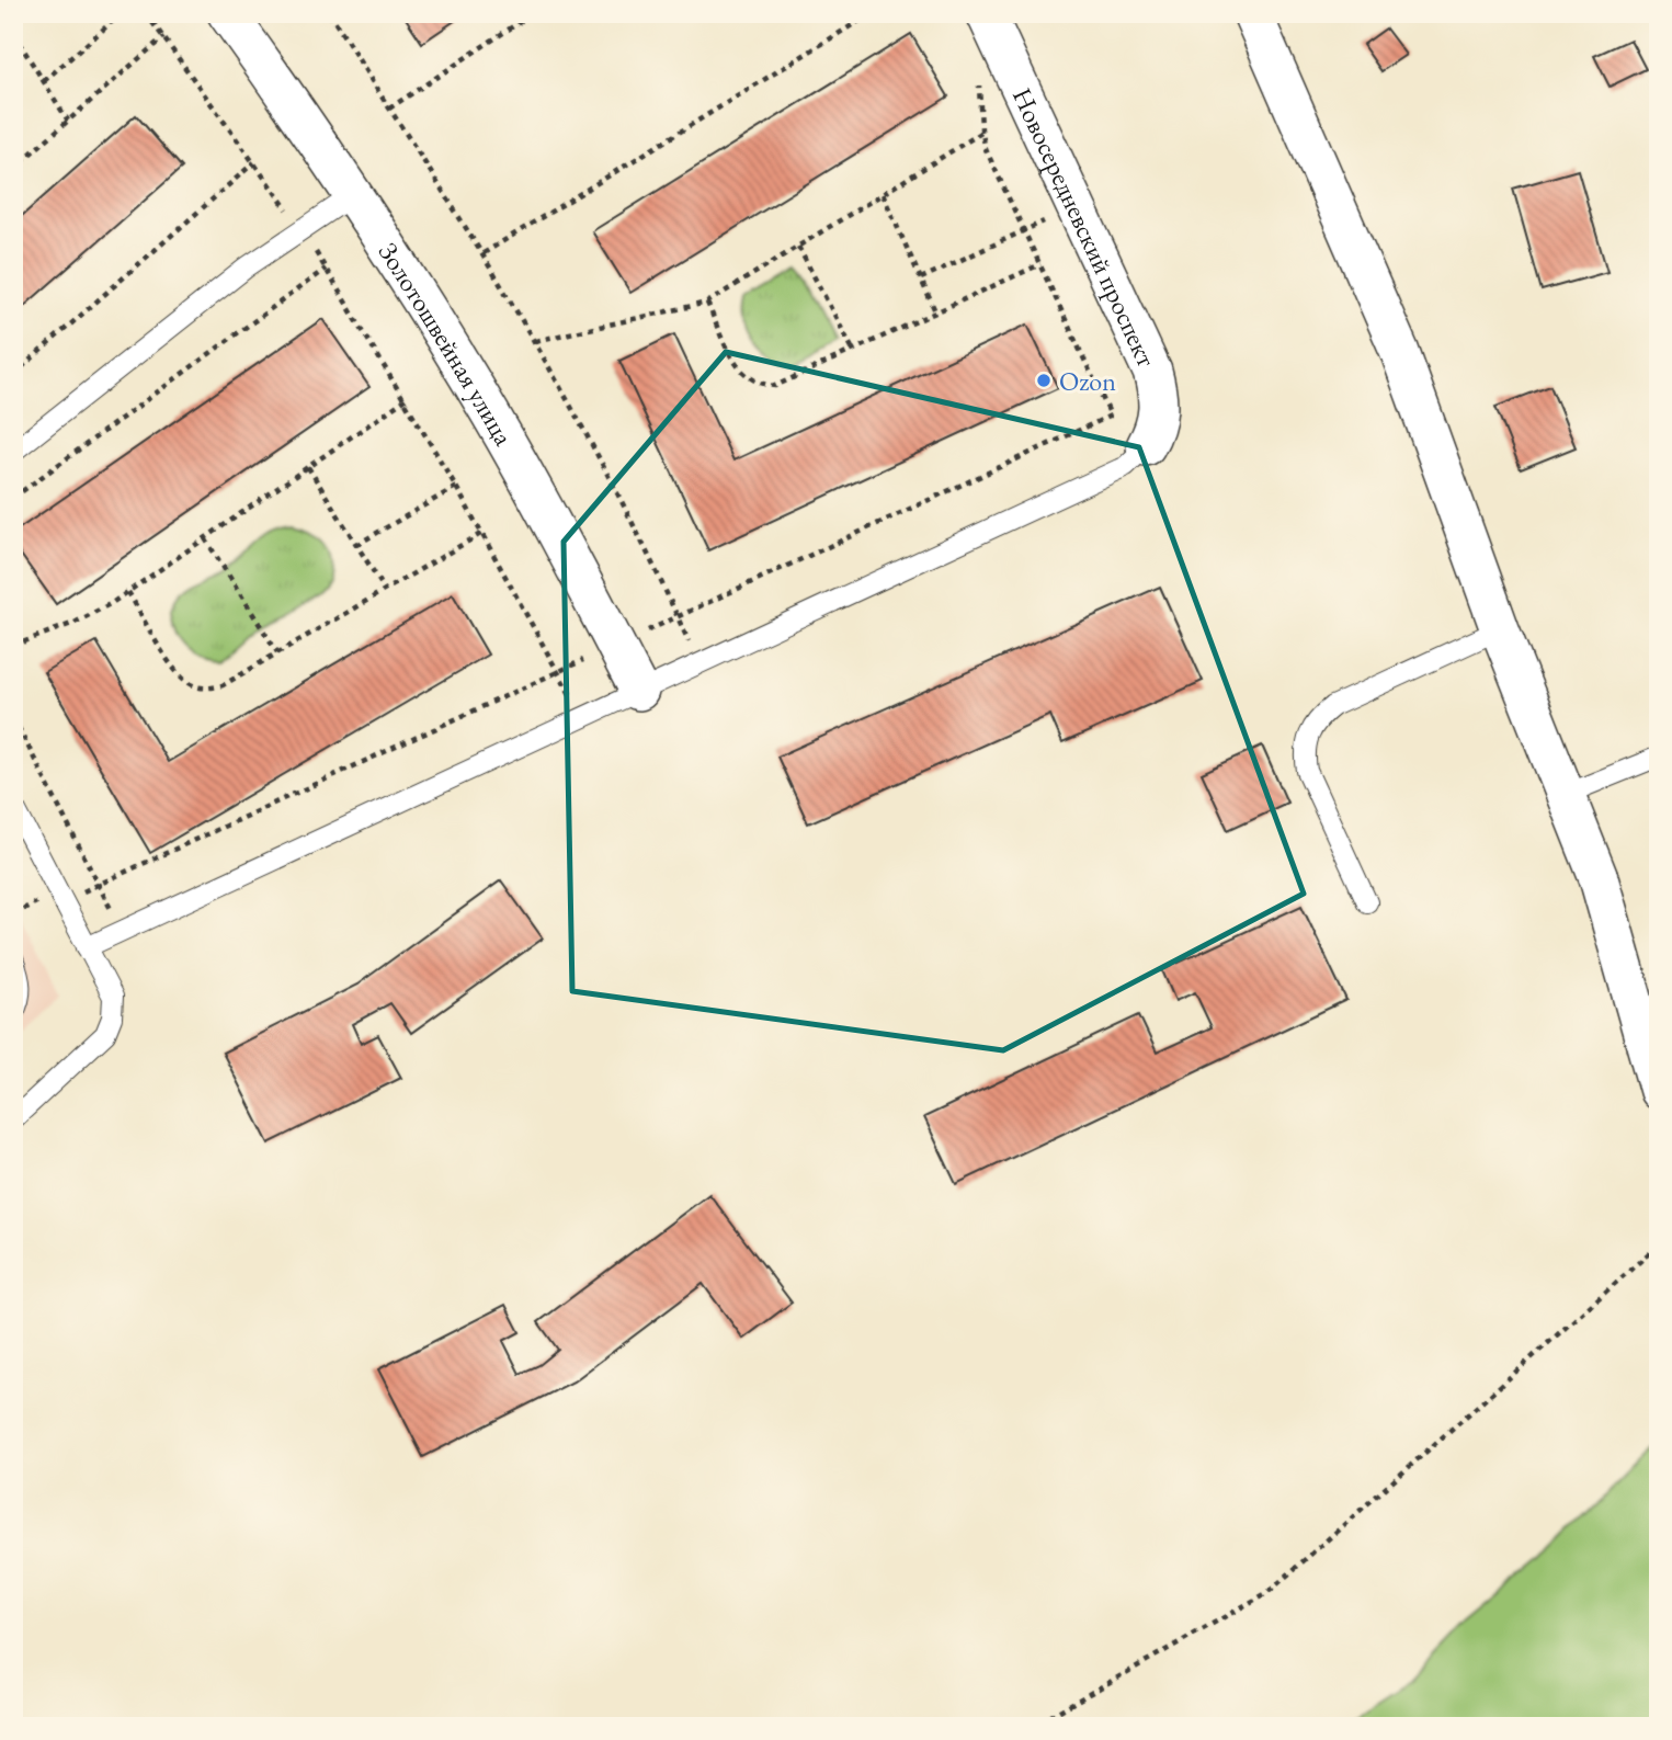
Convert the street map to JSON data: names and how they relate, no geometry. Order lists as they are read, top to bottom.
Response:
{
  "streets": {
    "street": ["Новосередневский проспект", "Золотошвейная улица"]
  },
  "places": ["Ozon"]
}
